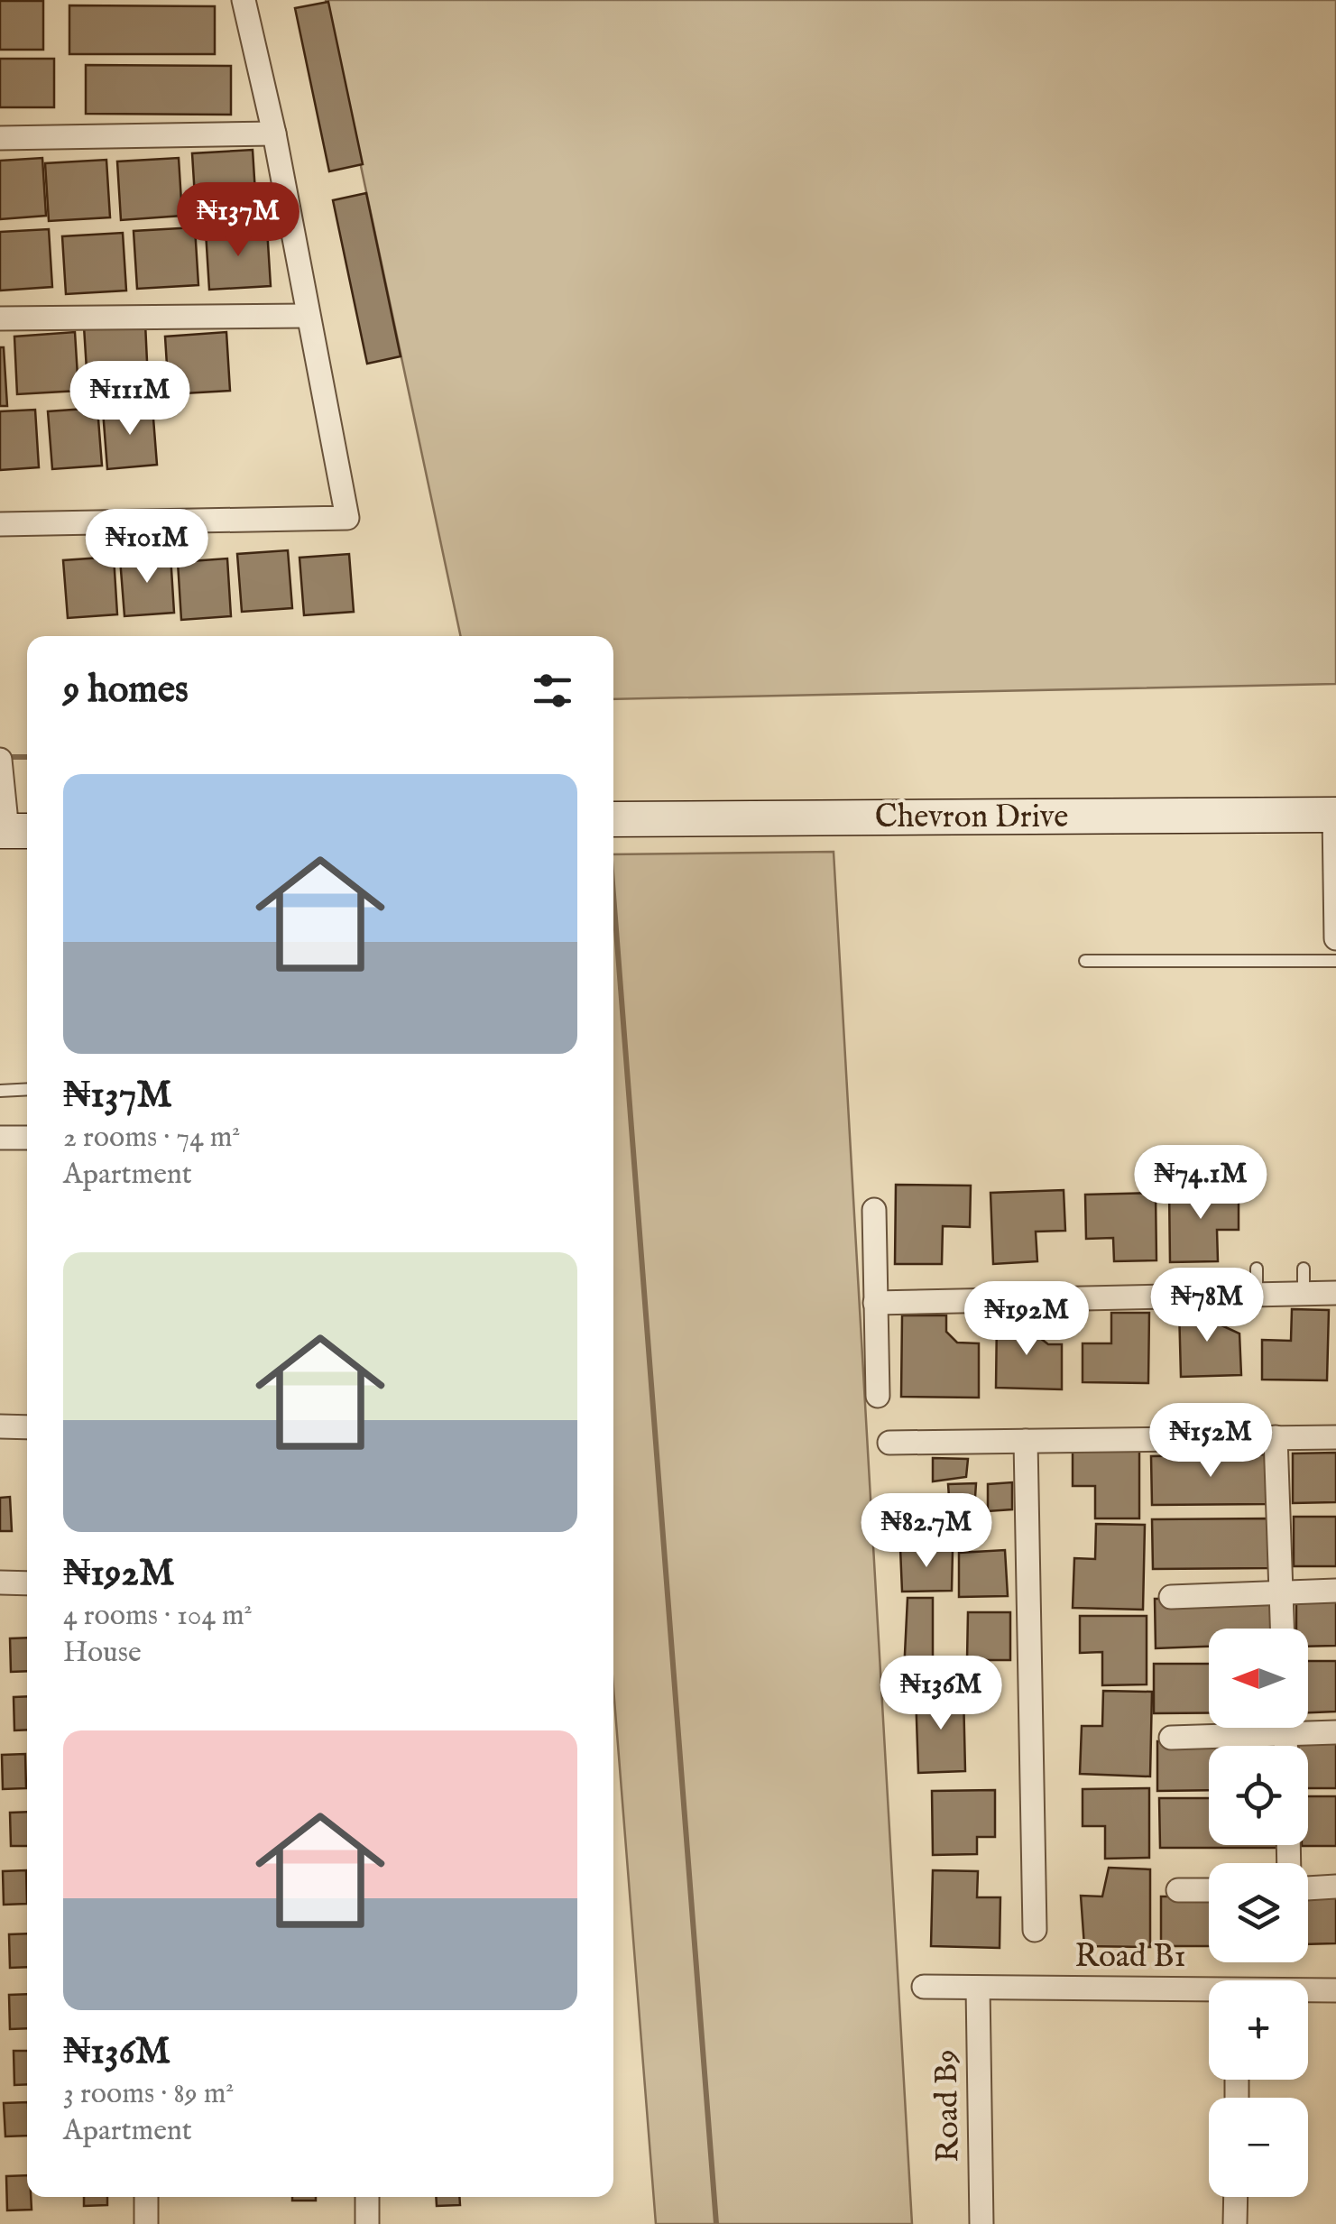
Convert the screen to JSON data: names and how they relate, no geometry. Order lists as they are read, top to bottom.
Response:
{
  "streets": {
    "main road": ["Chevron Drive"],
    "street": ["Road B1", "Road B9"]
  },
  "crossings": [
    ["Road B1", "Road B9"]
  ],
  "north": "left",
  "page": {
    "price": [
      "₦137M",
      "₦111M",
      "₦101M",
      "₦74.1M",
      "₦78M",
      "₦192M",
      "₦152M",
      "₦82.7M",
      "₦136M"
    ],
    "heading": "9 homes",
    "list": [
      {
        "name": "₦137M",
        "note": "2 rooms · 74 m² · Apartment"
      },
      {
        "name": "₦192M",
        "note": "4 rooms · 104 m² · House"
      },
      {
        "name": "₦136M",
        "note": "3 rooms · 89 m² · Apartment"
      }
    ],
    "map_buttons": ["+", "−"]
  }
}
